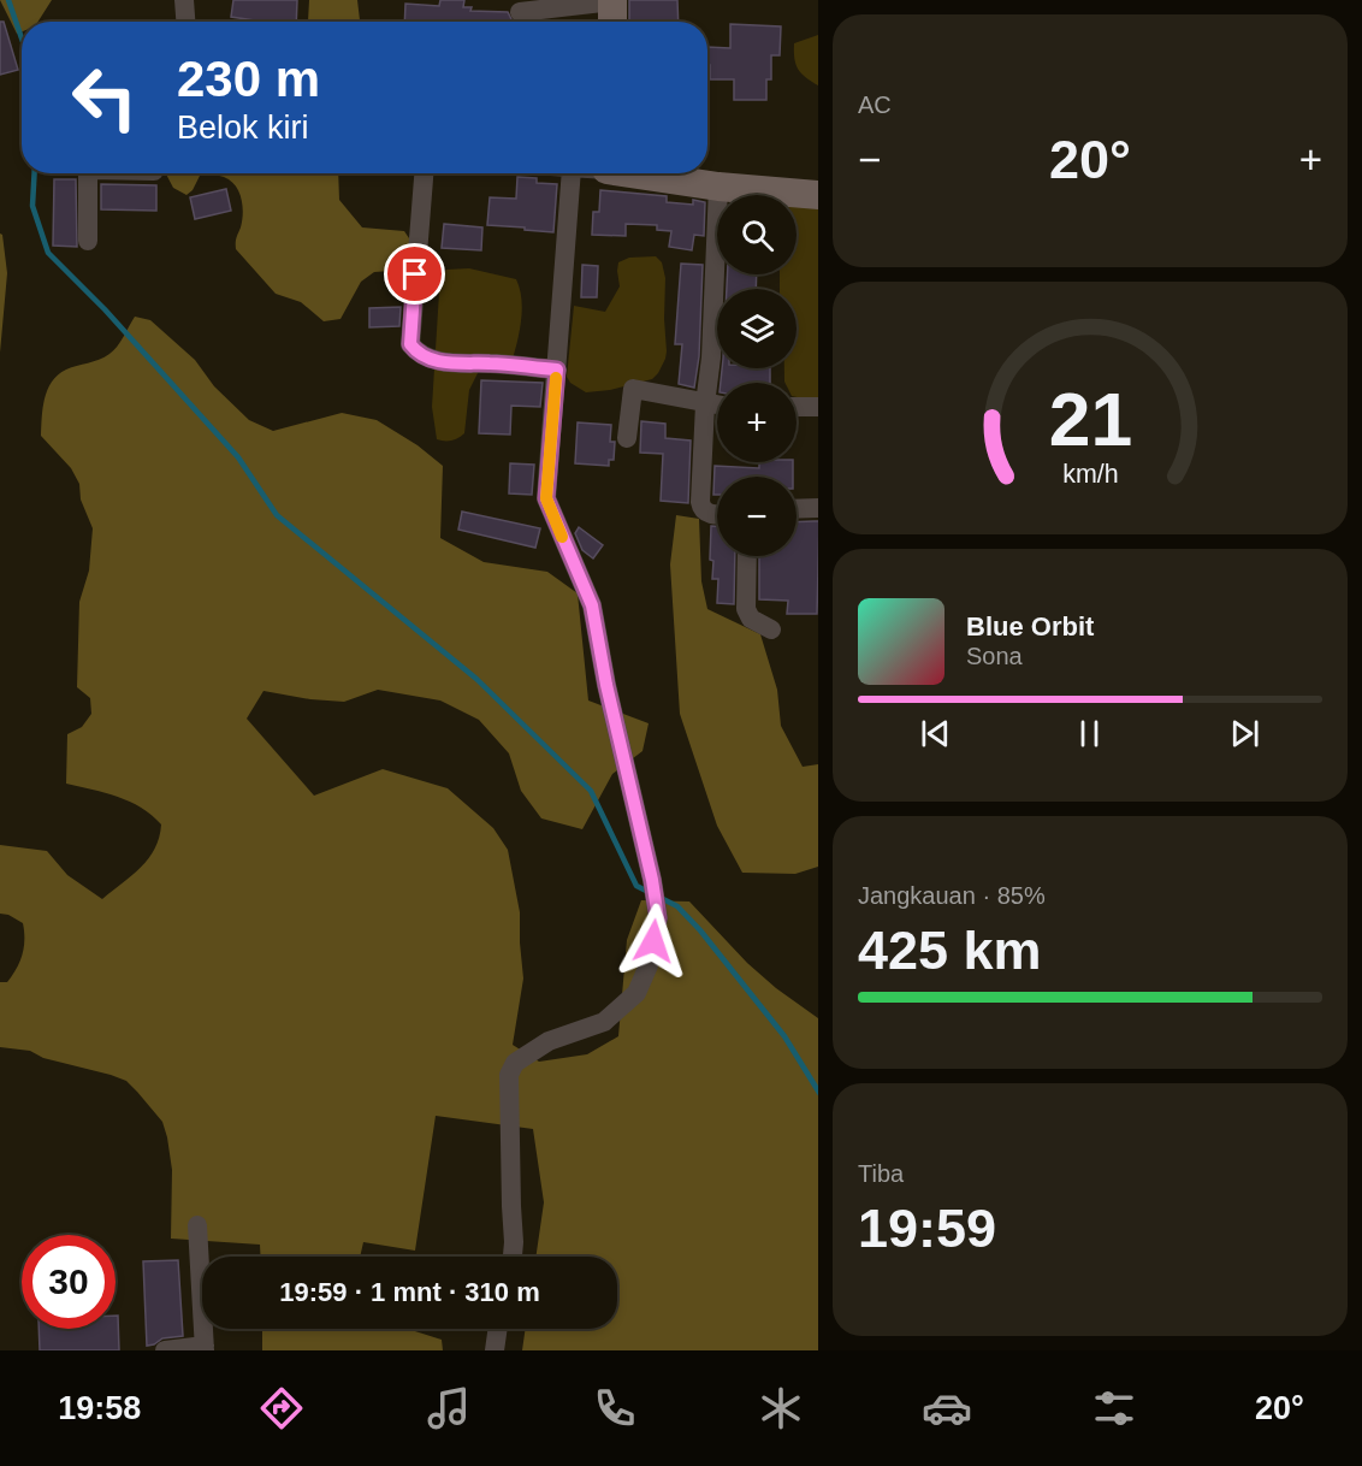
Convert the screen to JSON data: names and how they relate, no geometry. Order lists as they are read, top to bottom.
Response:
{
  "page": {
    "tile": [
      "AC",
      ["Jangkauan · 85%", "425 km"],
      ["Tiba", "19:59"]
    ],
    "turn": ["230 m", "Belok kiri"],
    "heat": ["−", "20°", "+"],
    "map_buttons": ["+", "−"],
    "song": ["Blue Orbit", "Sona"],
    "limit": "30",
    "trip": "19:59 · 1 mnt · 310 m",
    "tabs": ["19:58", "20°"],
    "gauge": ["21", "km/h"]
  }
}
